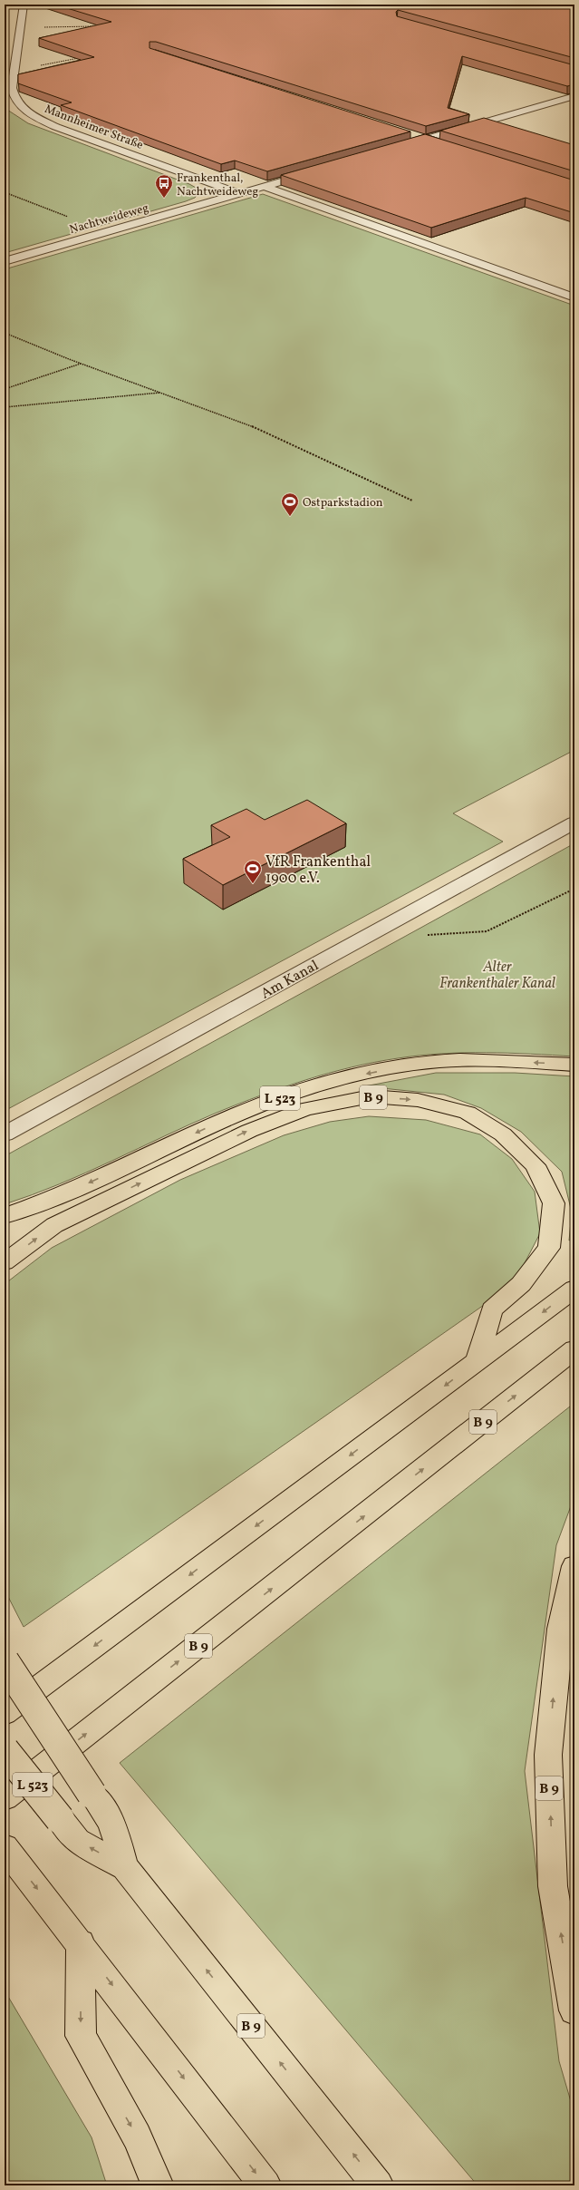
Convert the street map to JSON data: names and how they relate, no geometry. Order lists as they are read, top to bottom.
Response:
{
  "streets": {
    "highway": ["B 9", "L 523"],
    "street": ["Mannheimer Straße", "Nachtweideweg", "Am Kanal"]
  },
  "crossings": [
    ["Mannheimer Straße", "Nachtweideweg"],
    ["B 9", "L 523"]
  ],
  "parks": ["Alter Frankenthaler Kanal"],
  "places": {
    "bus stop": ["Frankenthal, Nachtweideweg"],
    "sports": ["Ostparkstadion", "VfR Frankenthal 1900 e.V."]
  }
}
